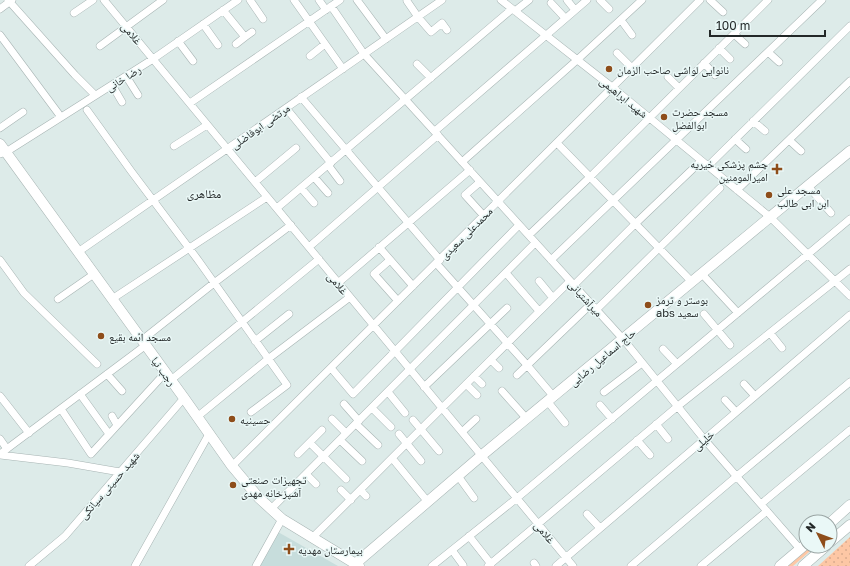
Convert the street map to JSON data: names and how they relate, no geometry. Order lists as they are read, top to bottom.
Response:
{
  "streets": {
    "main road": ["حاج اسماعیل رضایی", "رجب نیا"],
    "street": [
      "غلامی",
      "رضا خانی",
      "شهید ابراهیمی",
      "مرتضی ابوفاضلی",
      "محمدعلی سعیدی",
      "میرآشتیانی",
      "خلیلی",
      "شهید حسینی سیانکی"
    ]
  },
  "crossings": [
    ["غلامی", "رضا خانی"],
    ["غلامی", "مرتضی ابوفاضلی"],
    ["غلامی", "محمدعلی سعیدی"],
    ["غلامی", "حاج اسماعیل رضایی"],
    ["غلامی", "خلیلی"],
    ["رضا خانی", "رجب نیا"],
    ["شهید ابراهیمی", "محمدعلی سعیدی"],
    ["شهید ابراهیمی", "حاج اسماعیل رضایی"],
    ["مرتضی ابوفاضلی", "میرآشتیانی"],
    ["مرتضی ابوفاضلی", "رجب نیا"],
    ["محمدعلی سعیدی", "میرآشتیانی"],
    ["محمدعلی سعیدی", "رجب نیا"],
    ["میرآشتیانی", "حاج اسماعیل رضایی"],
    ["میرآشتیانی", "خلیلی"],
    ["حاج اسماعیل رضایی", "رجب نیا"],
    ["رجب نیا", "شهید حسینی سیانکی"]
  ],
  "districts": ["مظاهری"],
  "places": {
    "other": [
      "نانوایی لواشی صاحب الزمان",
      "مسجد حضرت ابوالفضل",
      "مسجد علی ابن ابی طالب",
      "بوستر و ترمز abs سعید",
      "مسجد ائمه بقیع",
      "حسینیه",
      "تجهیزات صنعتی آشپزخانه مهدی"
    ],
    "health": ["چشم پزشکی خیریه امیرالمومنین", "بیمارستان مهدیه"]
  },
  "scale_bar": "100 m",
  "north": "top left"
}
